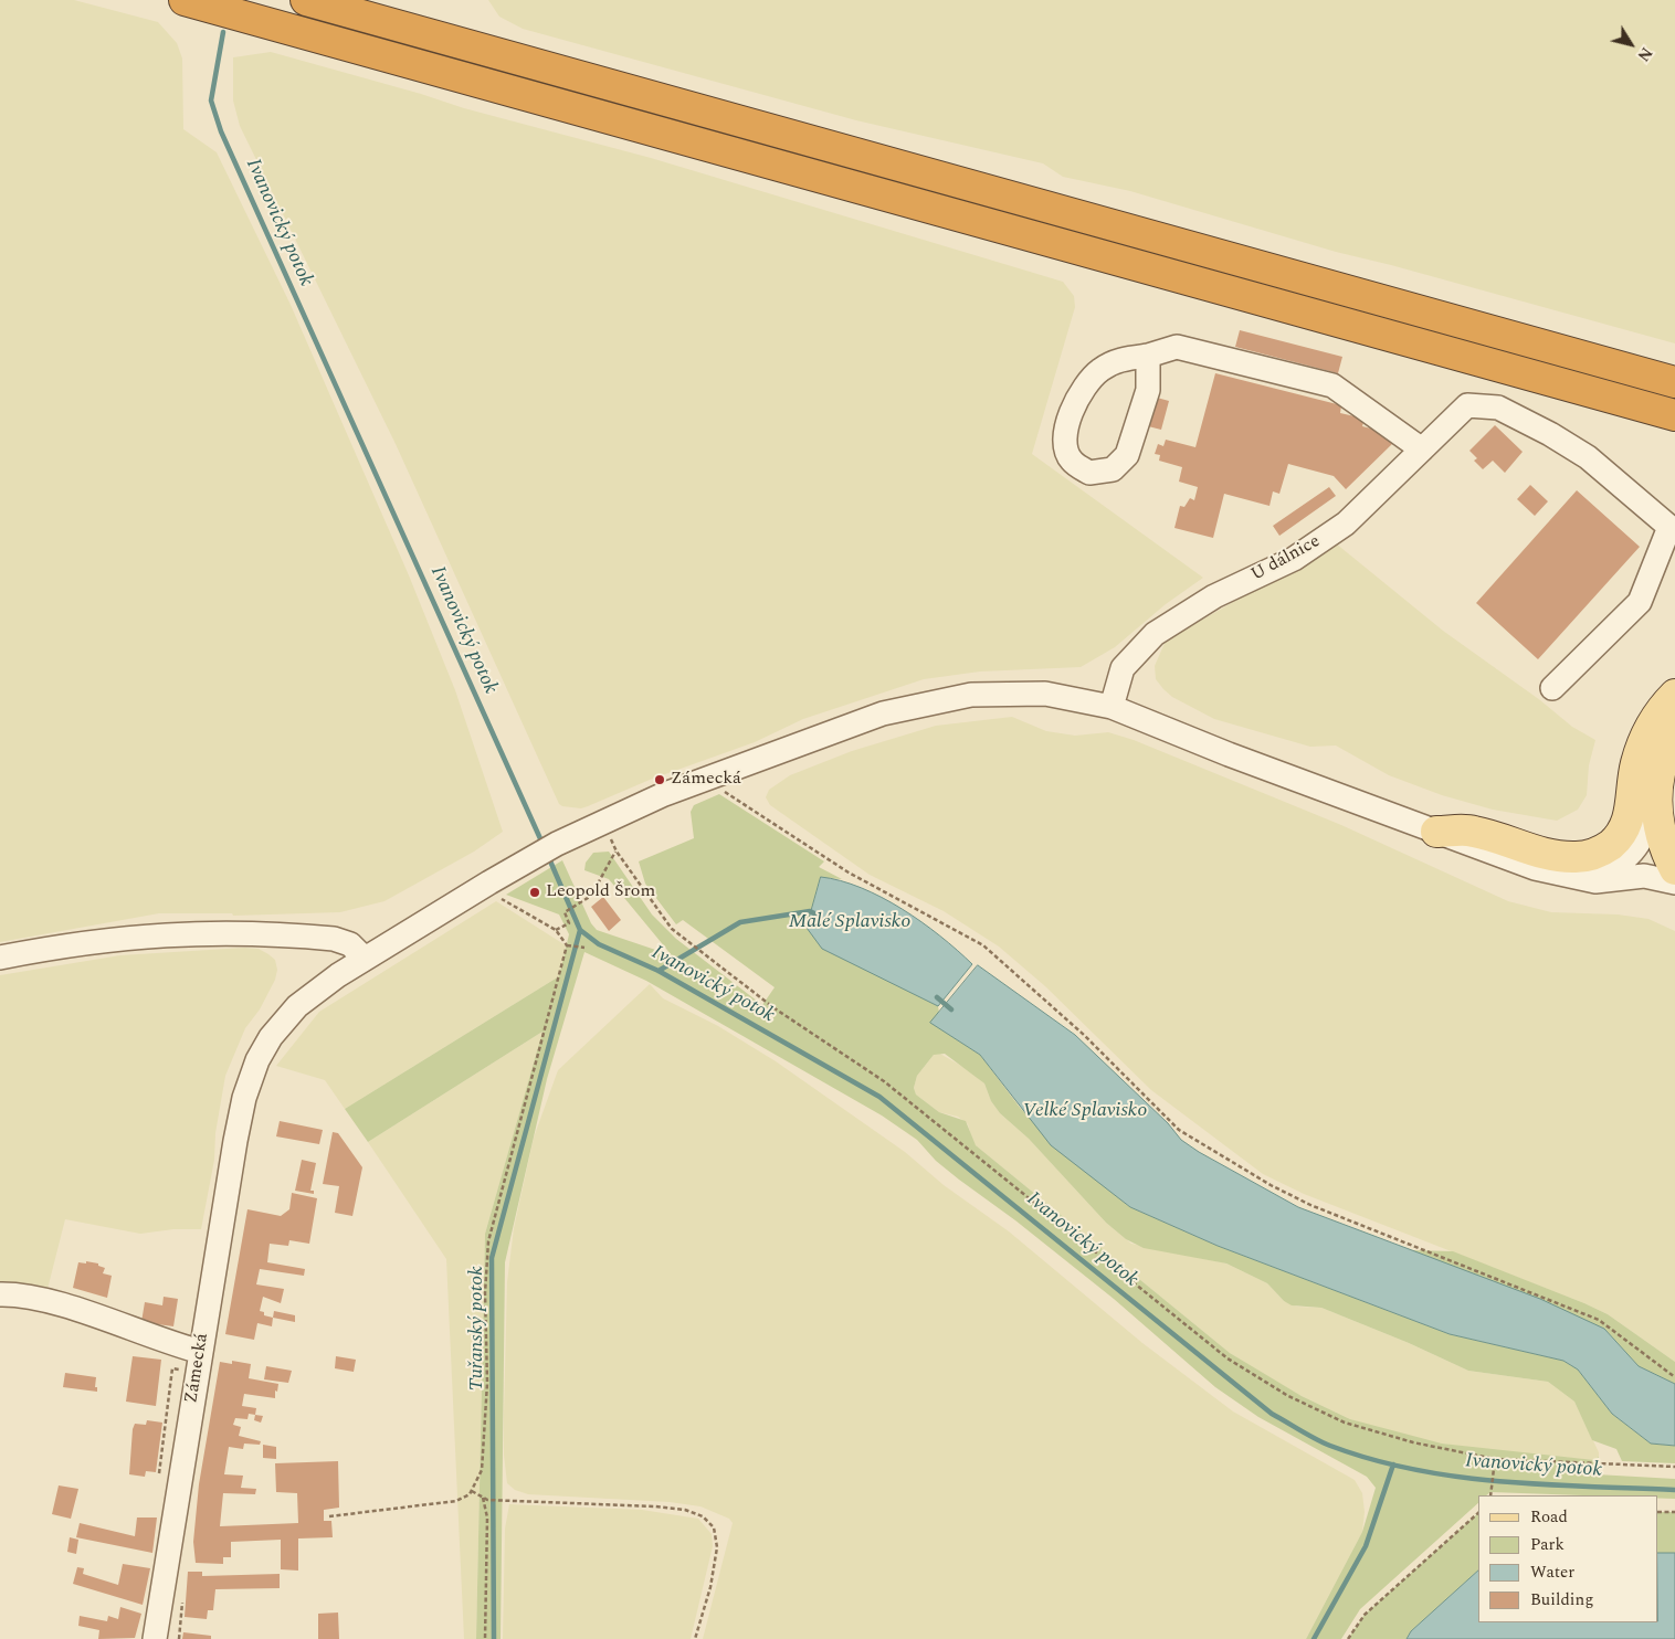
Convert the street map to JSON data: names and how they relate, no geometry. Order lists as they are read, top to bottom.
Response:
{
  "streets": {
    "street": ["U dálnice", "Zámecká"]
  },
  "crossings": [
    ["U dálnice", "Zámecká"]
  ],
  "water": [
    "Ivanovický potok",
    "Malé Splavisko",
    "Velké Splavisko",
    "Tuřanský potok"
  ],
  "places": ["Zámecká", "Leopold Šrom"],
  "legend": [
    "Road",
    "Park",
    "Water",
    "Building"
  ],
  "north": "bottom right"
}
